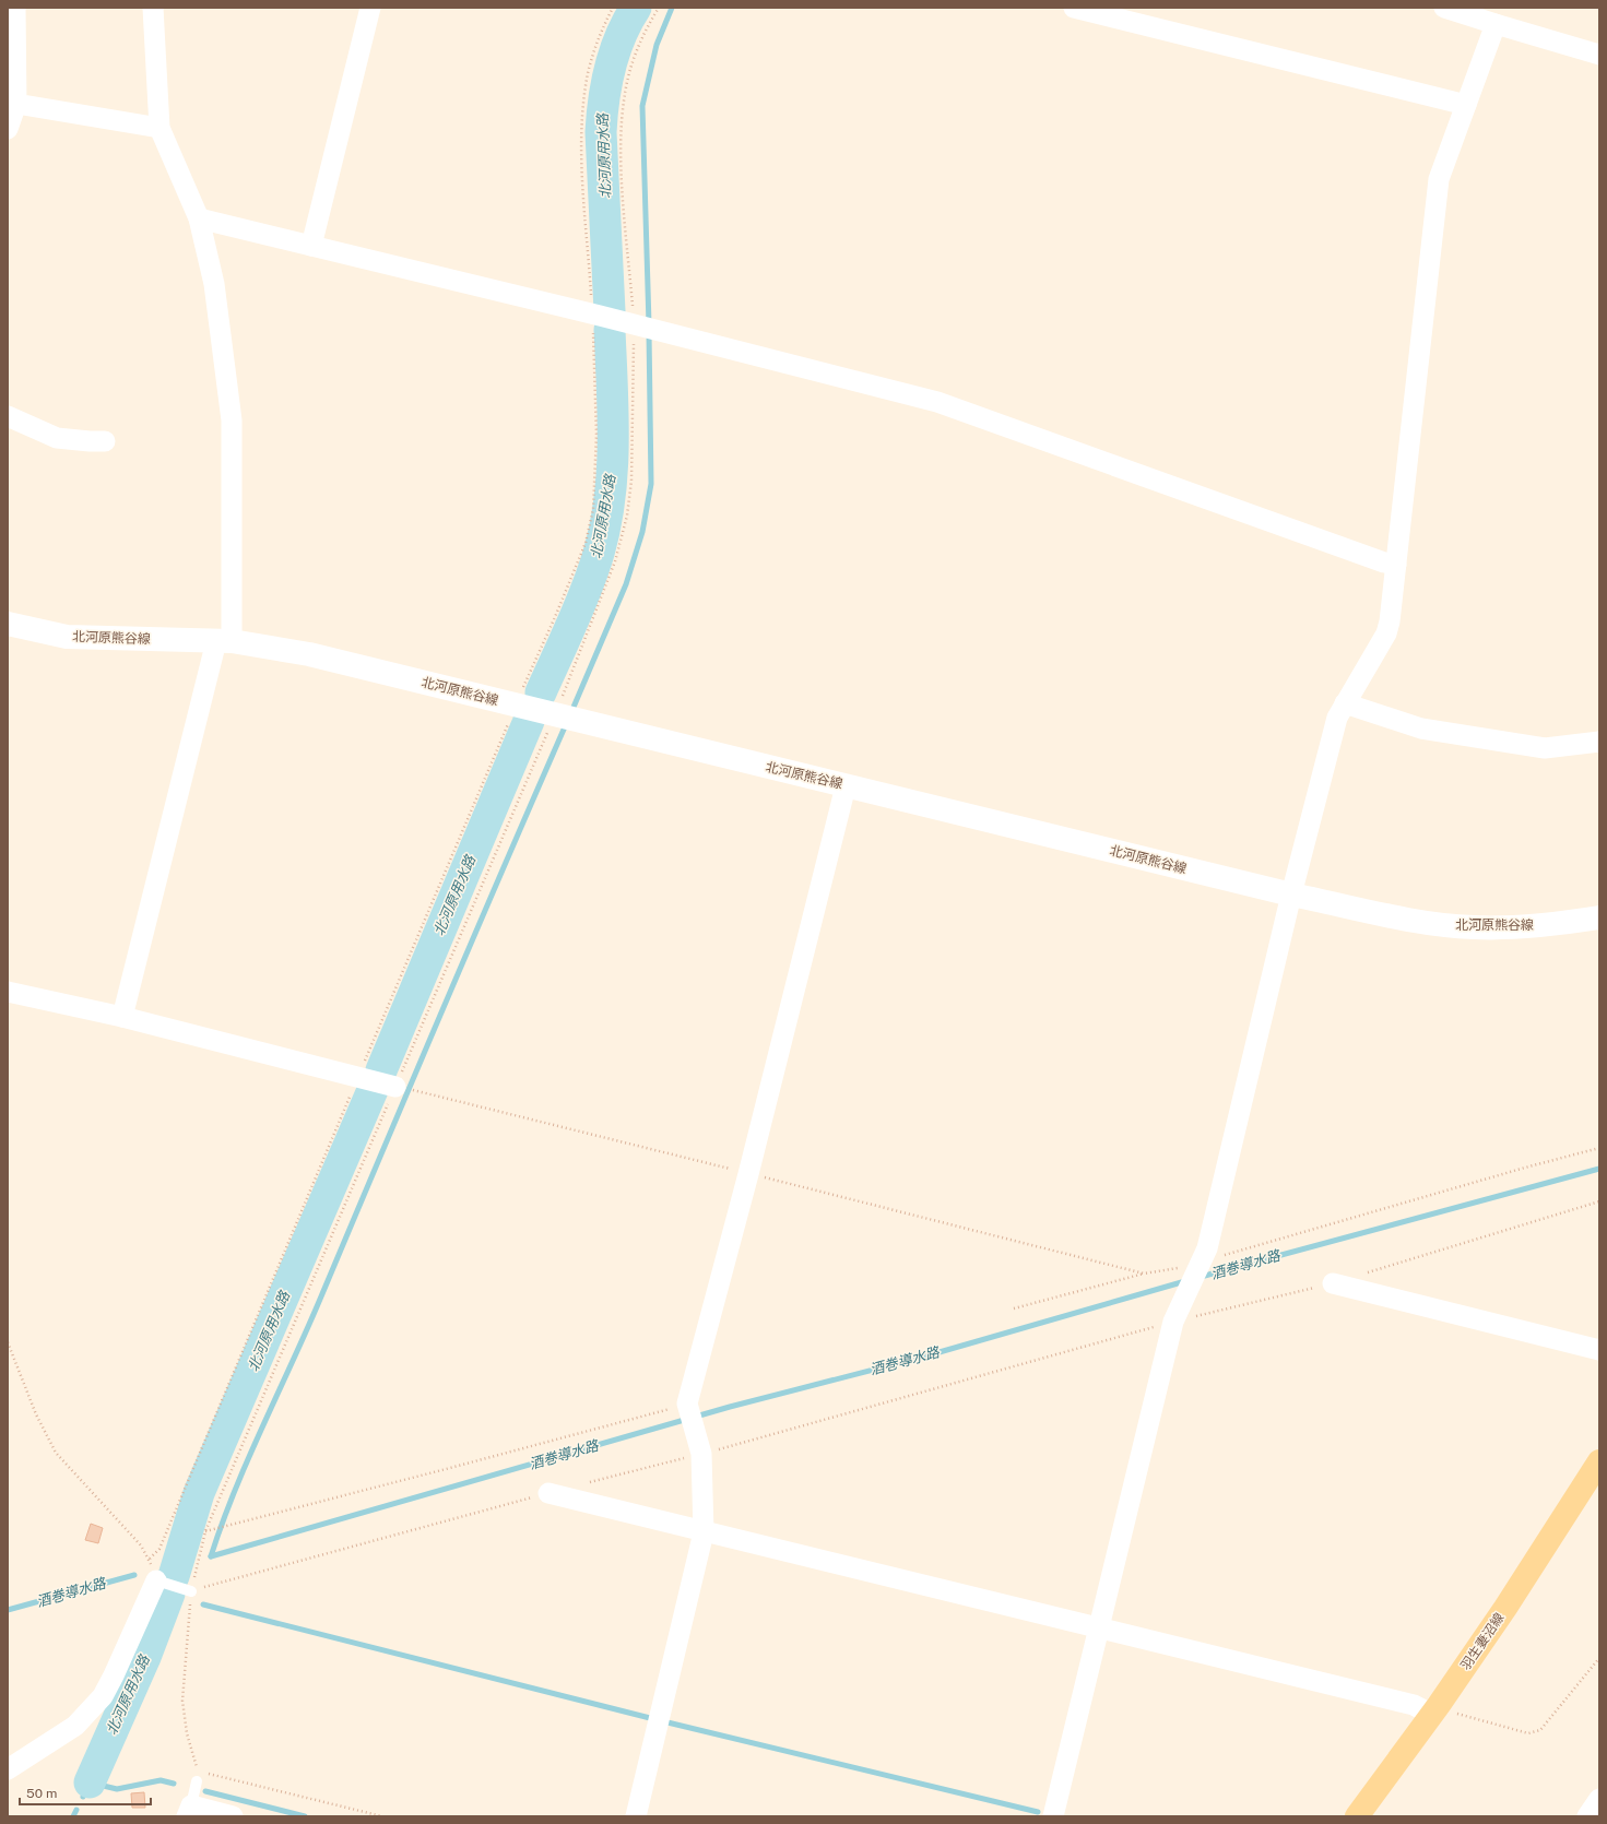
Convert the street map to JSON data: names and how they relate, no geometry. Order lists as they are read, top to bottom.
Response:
{
  "streets": {
    "main road": ["北河原熊谷線", "羽生妻沼線"]
  },
  "water": ["北河原用水路", "酒巻導水路"],
  "scale_bar": "50 m"
}
